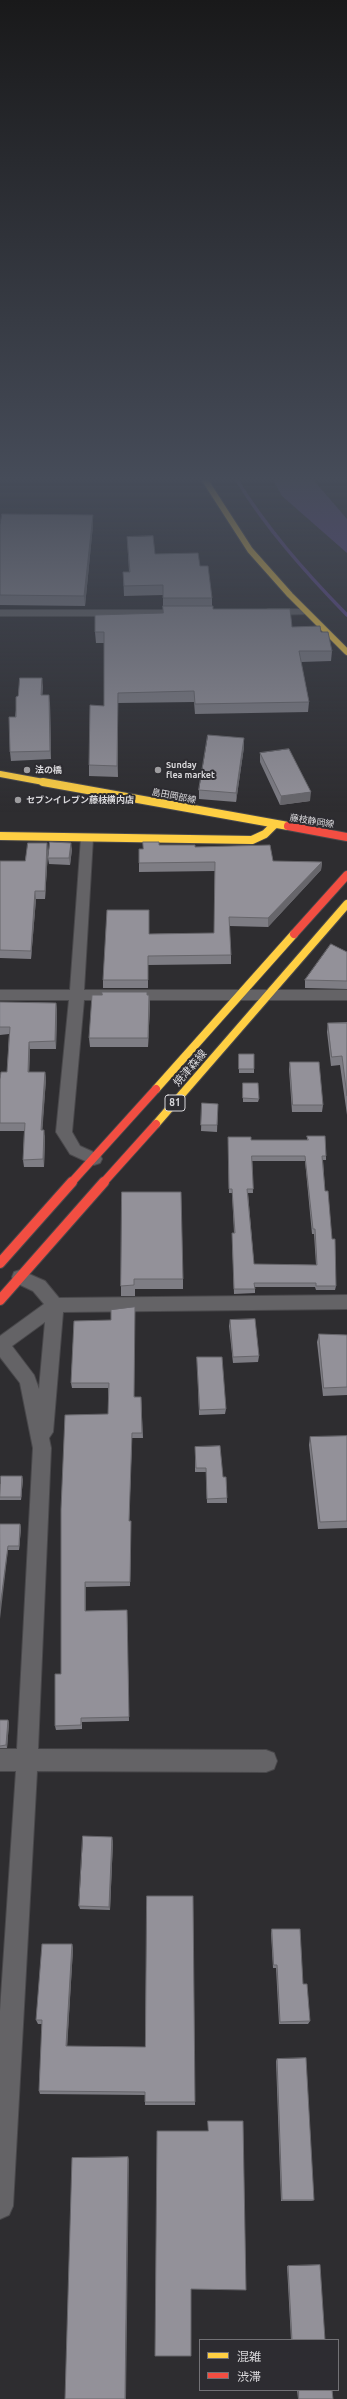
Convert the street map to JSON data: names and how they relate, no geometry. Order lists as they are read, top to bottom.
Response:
{
  "streets": {
    "main road": [
      "島田岡部線",
      "藤枝静岡線",
      "焼津森線",
      "81"
    ]
  },
  "crossings": [
    ["島田岡部線", "藤枝静岡線"]
  ],
  "places": ["法の橋", "Sunday flea market", "セブンイレブン藤枝横内店"],
  "legend": ["混雑", "渋滞"]
}
